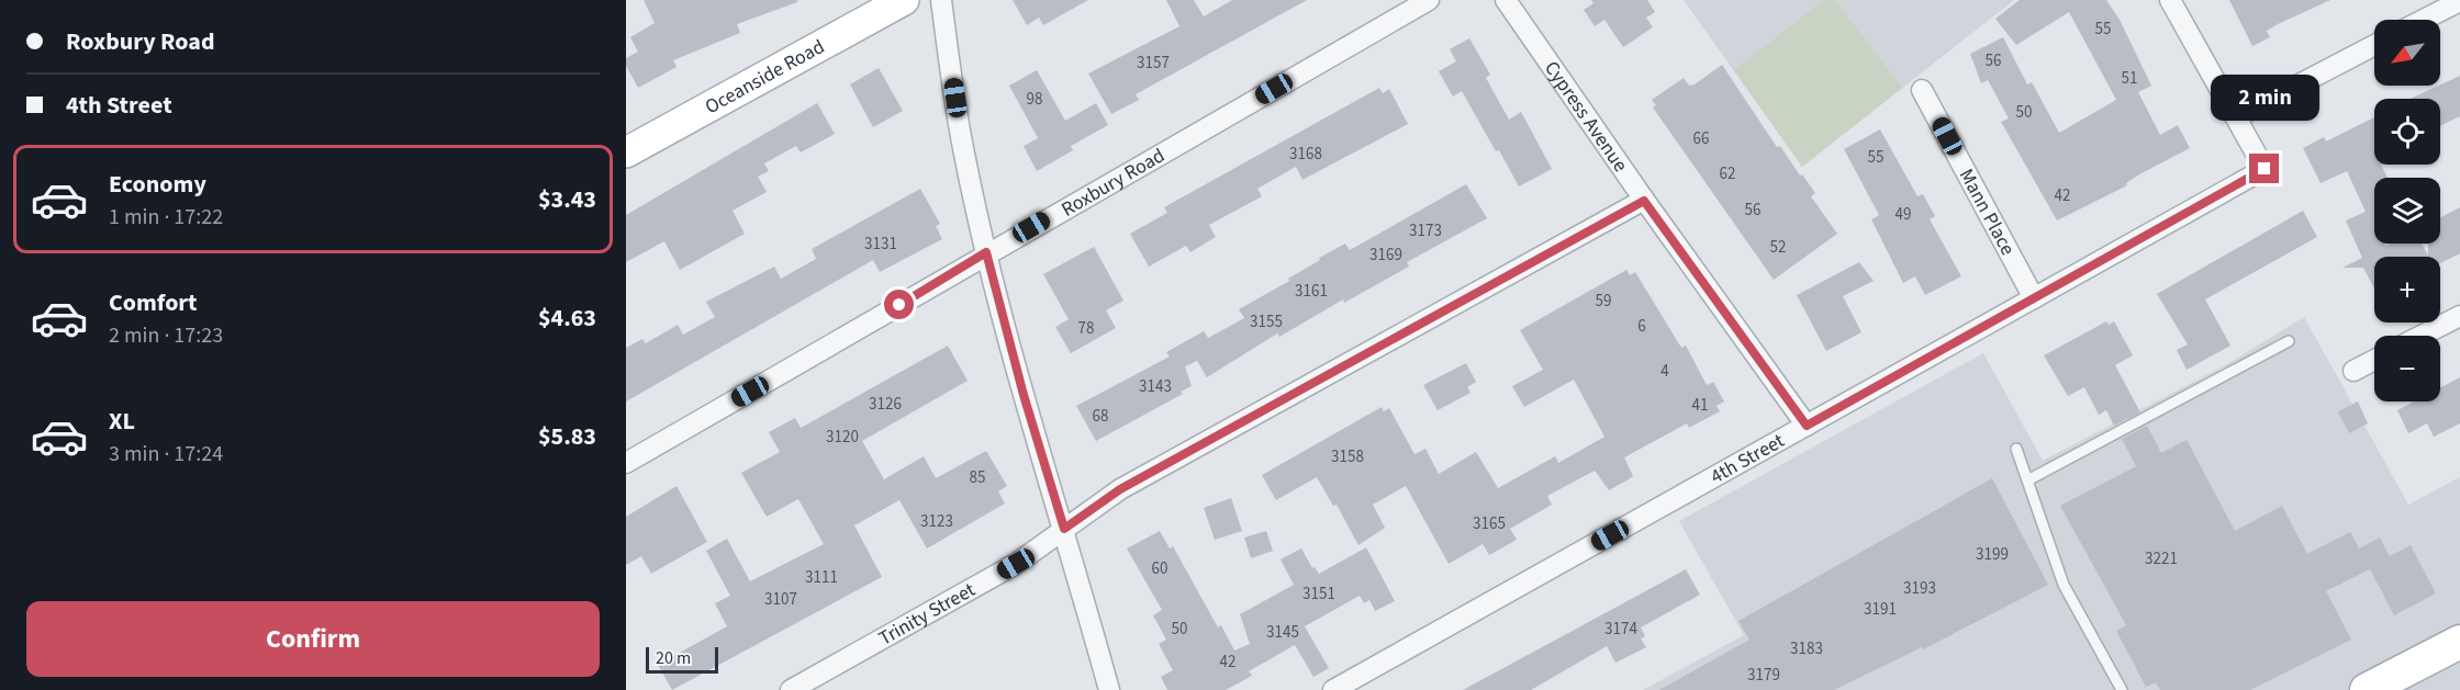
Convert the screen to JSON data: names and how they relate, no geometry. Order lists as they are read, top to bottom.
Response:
{
  "streets": {
    "main road": ["Oceanside Road"],
    "street": [
      "Cypress Avenue",
      "Roxbury Road",
      "Mann Place",
      "4th Street",
      "Trinity Street"
    ]
  },
  "crossings": [
    ["Cypress Avenue", "4th Street"],
    ["Cypress Avenue", "Trinity Street"],
    ["Mann Place", "4th Street"]
  ],
  "house_numbers": [
    "55",
    "56",
    "3157",
    "51",
    "98",
    "50",
    "66",
    "3168",
    "55",
    "62",
    "42",
    "56",
    "49",
    "3173",
    "3131",
    "52",
    "3169",
    "3161",
    "59",
    "3155",
    "6",
    "78",
    "4",
    "3143",
    "3126",
    "41",
    "68",
    "3120",
    "3158",
    "85",
    "3123",
    "3165",
    "3199",
    "3221",
    "60",
    "3111",
    "3193",
    "3151",
    "3107",
    "3191",
    "50",
    "3174",
    "3145",
    "3183",
    "42",
    "3179"
  ],
  "scale_bar": "20 m",
  "north": "bottom left",
  "page": {
    "banner": ["Roxbury Road", "4th Street"],
    "map_buttons": ["+", "−"],
    "bubble": "2 min",
    "list": [
      {
        "name": "Economy",
        "note": "1 min · 17:22",
        "value": "$3.43"
      },
      {
        "name": "Comfort",
        "note": "2 min · 17:23",
        "value": "$4.63"
      },
      {
        "name": "XL",
        "note": "3 min · 17:24",
        "value": "$5.83"
      }
    ],
    "buttons": "Confirm",
    "scale": "20 m"
  }
}
